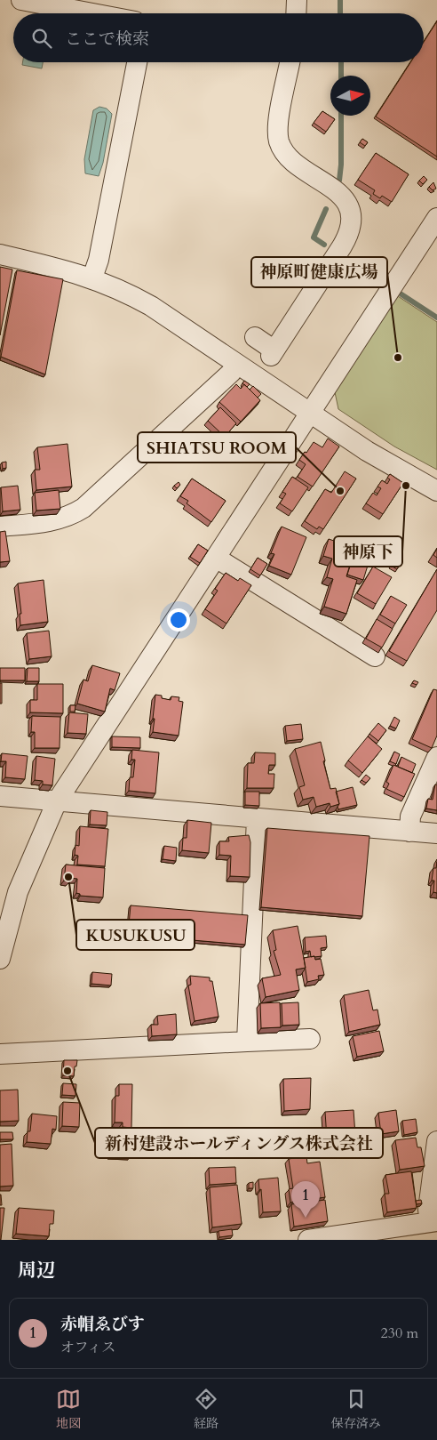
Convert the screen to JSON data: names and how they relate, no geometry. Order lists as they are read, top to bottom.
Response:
{
  "places": [
    "神原町健康広場",
    "神原下",
    "SHIATSU ROOM",
    "KUSUKUSU",
    "新村建設ホールディングス株式会社"
  ],
  "north": "right",
  "page": {
    "search": "ここで検索",
    "pins": "1",
    "heading": "周辺",
    "list": [
      {
        "mark": "1",
        "name": "赤帽ゑびす",
        "note": "オフィス",
        "value": "230 m"
      }
    ],
    "nav": ["地図", "経路", "保存済み"]
  }
}
